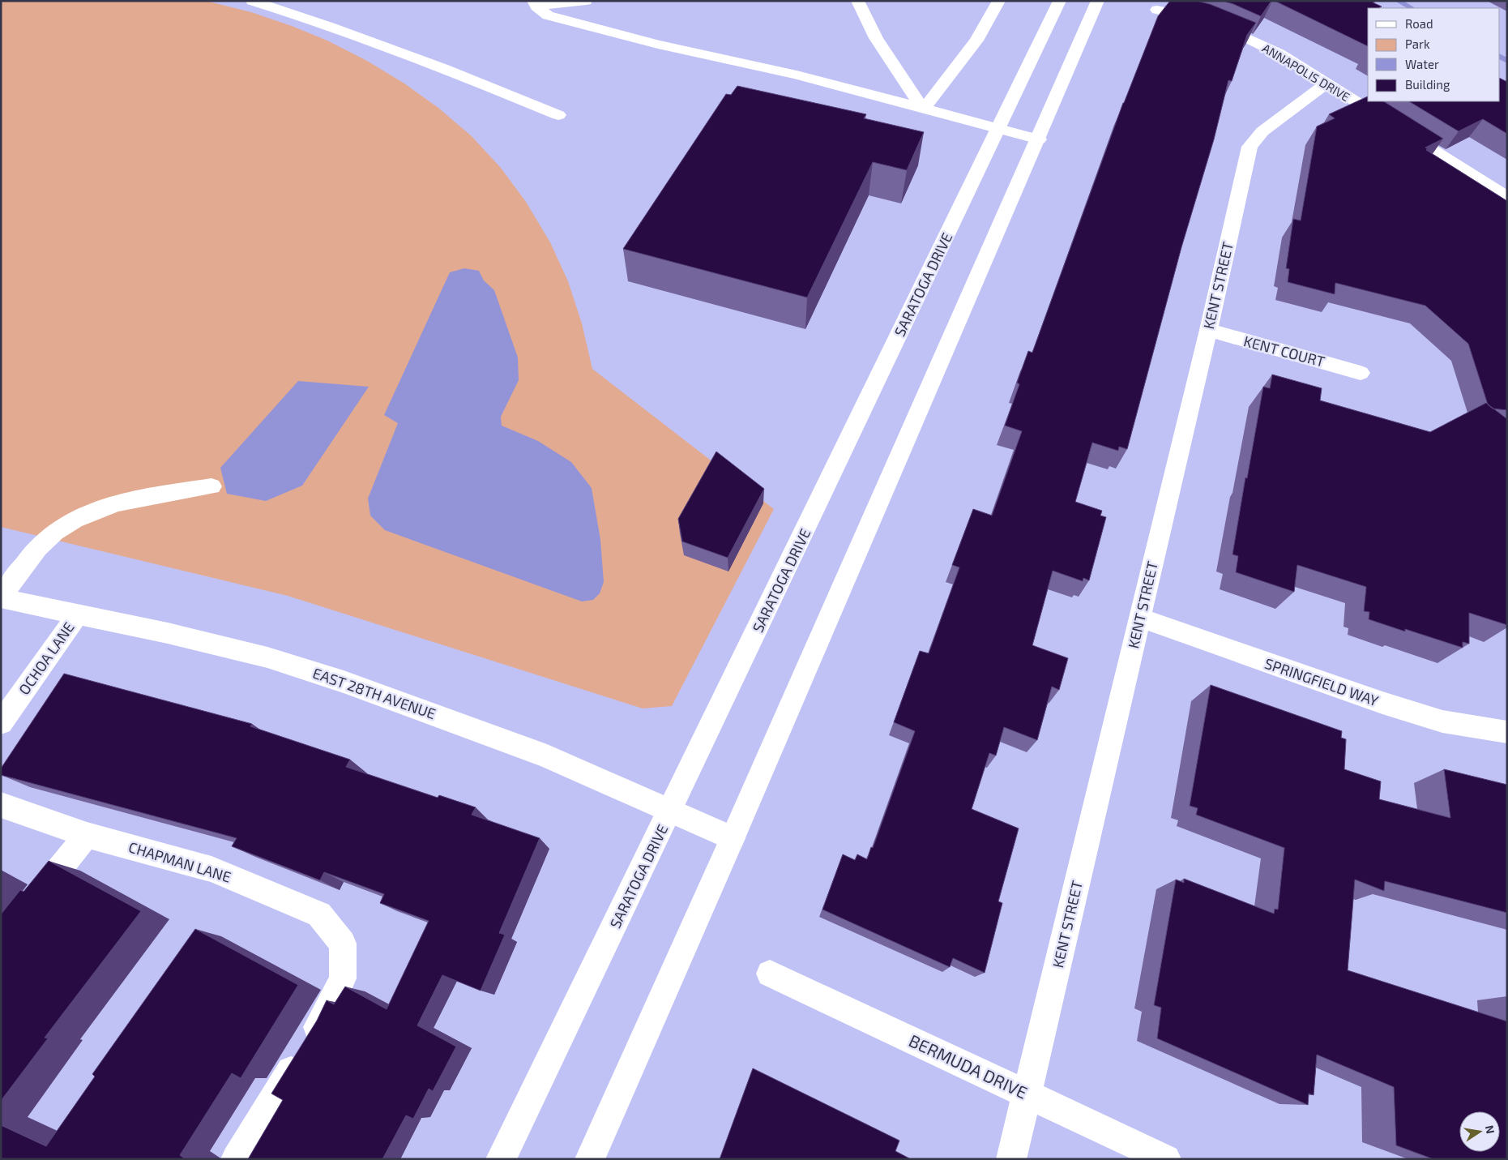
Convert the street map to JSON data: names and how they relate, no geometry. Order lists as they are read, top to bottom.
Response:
{
  "streets": {
    "street": [
      "ANNAPOLIS DRIVE",
      "SARATOGA DRIVE",
      "KENT STREET",
      "KENT COURT",
      "OCHOA LANE",
      "SPRINGFIELD WAY",
      "EAST 28TH AVENUE",
      "CHAPMAN LANE",
      "BERMUDA DRIVE"
    ]
  },
  "crossings": [
    ["ANNAPOLIS DRIVE", "KENT STREET"],
    ["SARATOGA DRIVE", "EAST 28TH AVENUE"],
    ["KENT STREET", "KENT COURT"],
    ["KENT STREET", "SPRINGFIELD WAY"],
    ["KENT STREET", "BERMUDA DRIVE"],
    ["OCHOA LANE", "EAST 28TH AVENUE"]
  ],
  "legend": [
    "Road",
    "Park",
    "Water",
    "Building"
  ],
  "north": "right"
}
